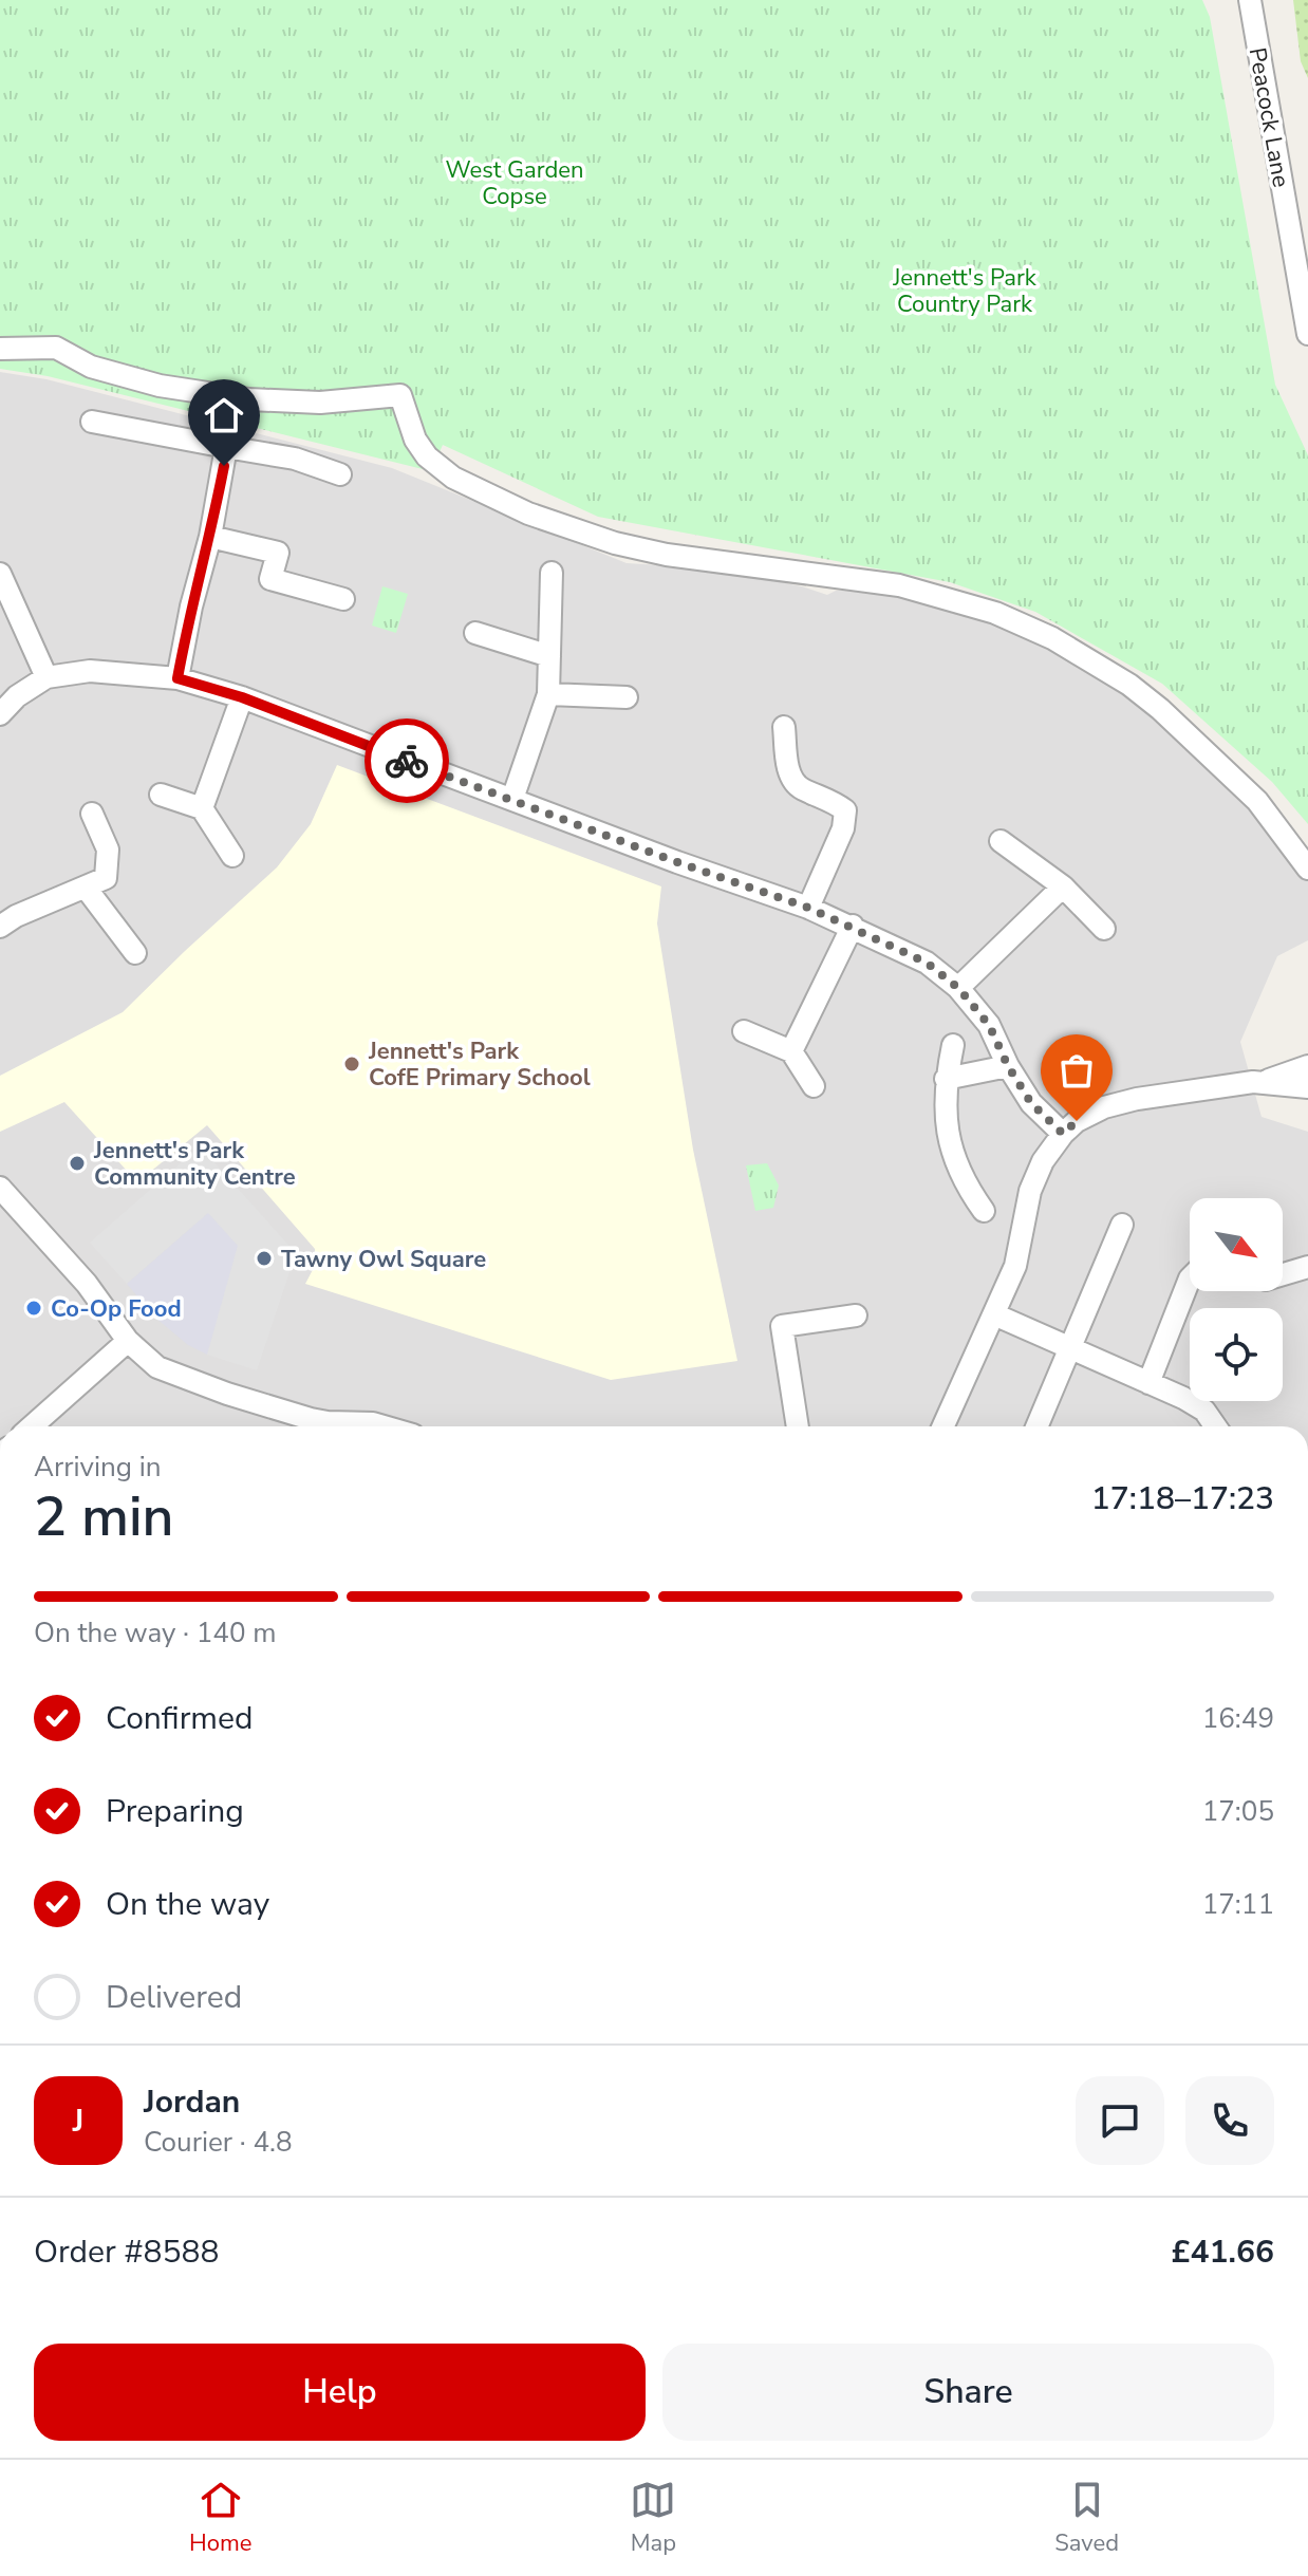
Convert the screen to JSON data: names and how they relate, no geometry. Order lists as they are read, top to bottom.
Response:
{
  "streets": {
    "street": ["Peacock Lane"]
  },
  "parks": ["West Garden Copse", "Jennett's Park Country Park"],
  "places": [
    "Jennett's Park CofE Primary School",
    "Jennett's Park Community Centre",
    "Tawny Owl Square",
    "Co-Op Food"
  ],
  "north": "bottom right",
  "page": {
    "heading": ["2 min", "Arriving in", "17:18–17:23"],
    "panel": [
      "Jordan",
      "Courier · 4.8",
      "Order #8588",
      "£41.66"
    ],
    "bar": "On the way · 140 m",
    "list": [
      ["Confirmed", "16:49"],
      ["Preparing", "17:05"],
      ["On the way", "17:11"],
      "Delivered"
    ],
    "round": "J",
    "buttons": ["Help", "Share"],
    "tabs": ["Home", "Map", "Saved"]
  }
}
